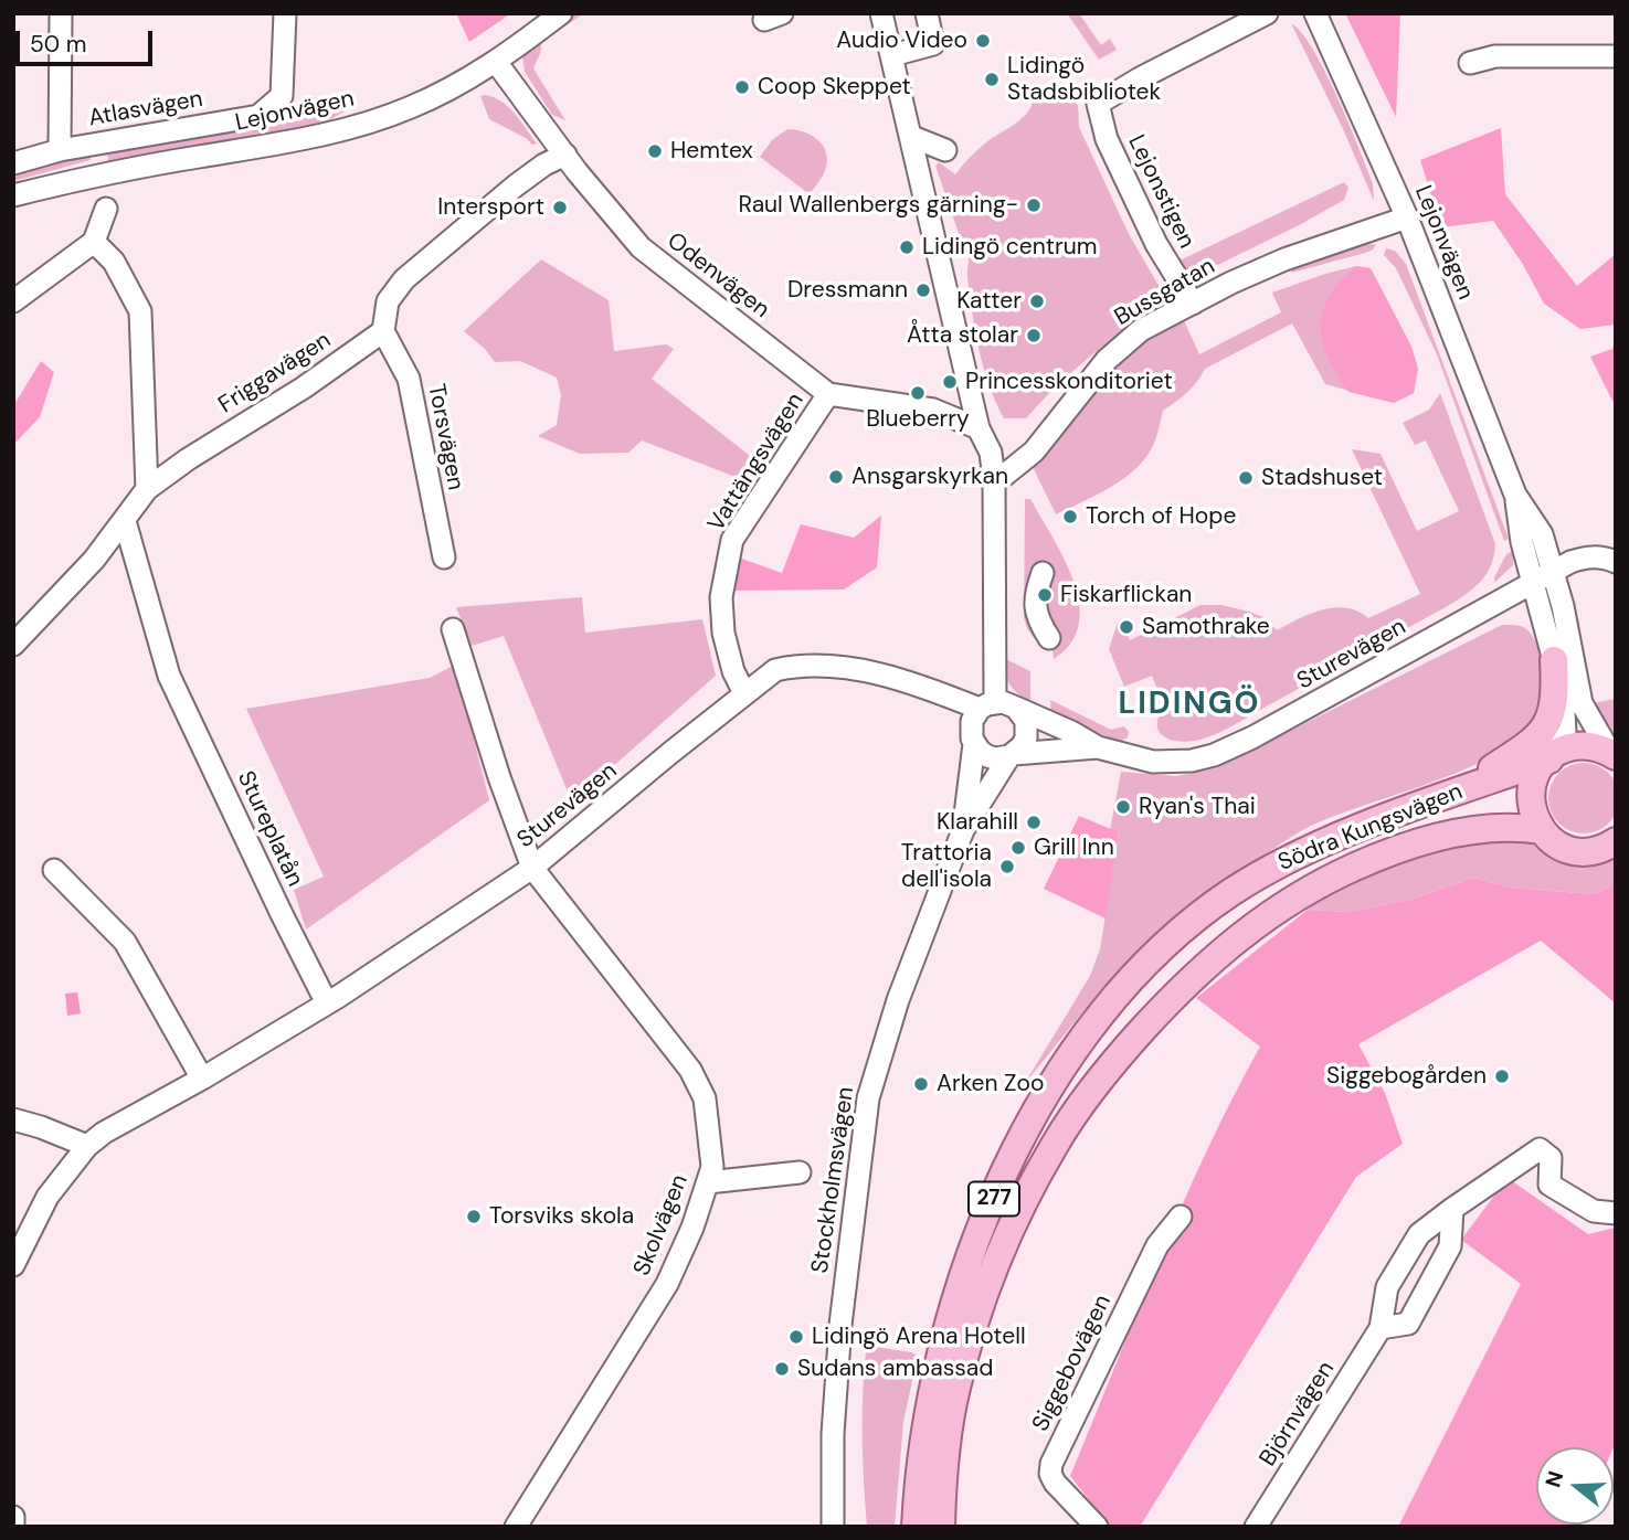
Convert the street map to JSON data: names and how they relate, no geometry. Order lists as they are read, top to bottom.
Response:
{
  "streets": {
    "main road": ["Södra Kungsvägen", "277"],
    "street": [
      "Atlasvägen",
      "Lejonvägen",
      "Lejonstigen",
      "Odenvägen",
      "Bussgatan",
      "Friggavägen",
      "Torsvägen",
      "Vattängsvägen",
      "Sturevägen",
      "Stureplatån",
      "Stockholmsvägen",
      "Skolvägen",
      "Siggebovägen",
      "Björnvägen"
    ]
  },
  "crossings": [
    ["Lejonvägen", "Odenvägen"],
    ["Lejonvägen", "Bussgatan"],
    ["Lejonvägen", "Sturevägen"],
    ["Lejonvägen", "Södra Kungsvägen"],
    ["Lejonstigen", "Bussgatan"],
    ["Odenvägen", "Vattängsvägen"],
    ["Odenvägen", "Stockholmsvägen"],
    ["Bussgatan", "Stockholmsvägen"],
    ["Friggavägen", "Torsvägen"],
    ["Friggavägen", "Stureplatån"],
    ["Vattängsvägen", "Sturevägen"],
    ["Sturevägen", "Stureplatån"],
    ["Sturevägen", "Stockholmsvägen"],
    ["Sturevägen", "Skolvägen"]
  ],
  "districts": ["LIDINGÖ"],
  "places": [
    "Audio Video",
    "Lidingö Stadsbibliotek",
    "Coop Skeppet",
    "Hemtex",
    "Raul Wallenbergs gärning-",
    "Intersport",
    "Lidingö centrum",
    "Dressmann",
    "Katter",
    "Åtta stolar",
    "Princesskonditoriet",
    "Blueberry",
    "Ansgarskyrkan",
    "Stadshuset",
    "Torch of Hope",
    "Fiskarflickan",
    "Samothrake",
    "Ryan's Thai",
    "Klarahill",
    "Grill Inn",
    "Trattoria dell'isola",
    "Siggebogården",
    "Arken Zoo",
    "Torsviks skola",
    "Lidingö Arena Hotell",
    "Sudans ambassad"
  ],
  "scale_bar": "50 m",
  "north": "left"
}
